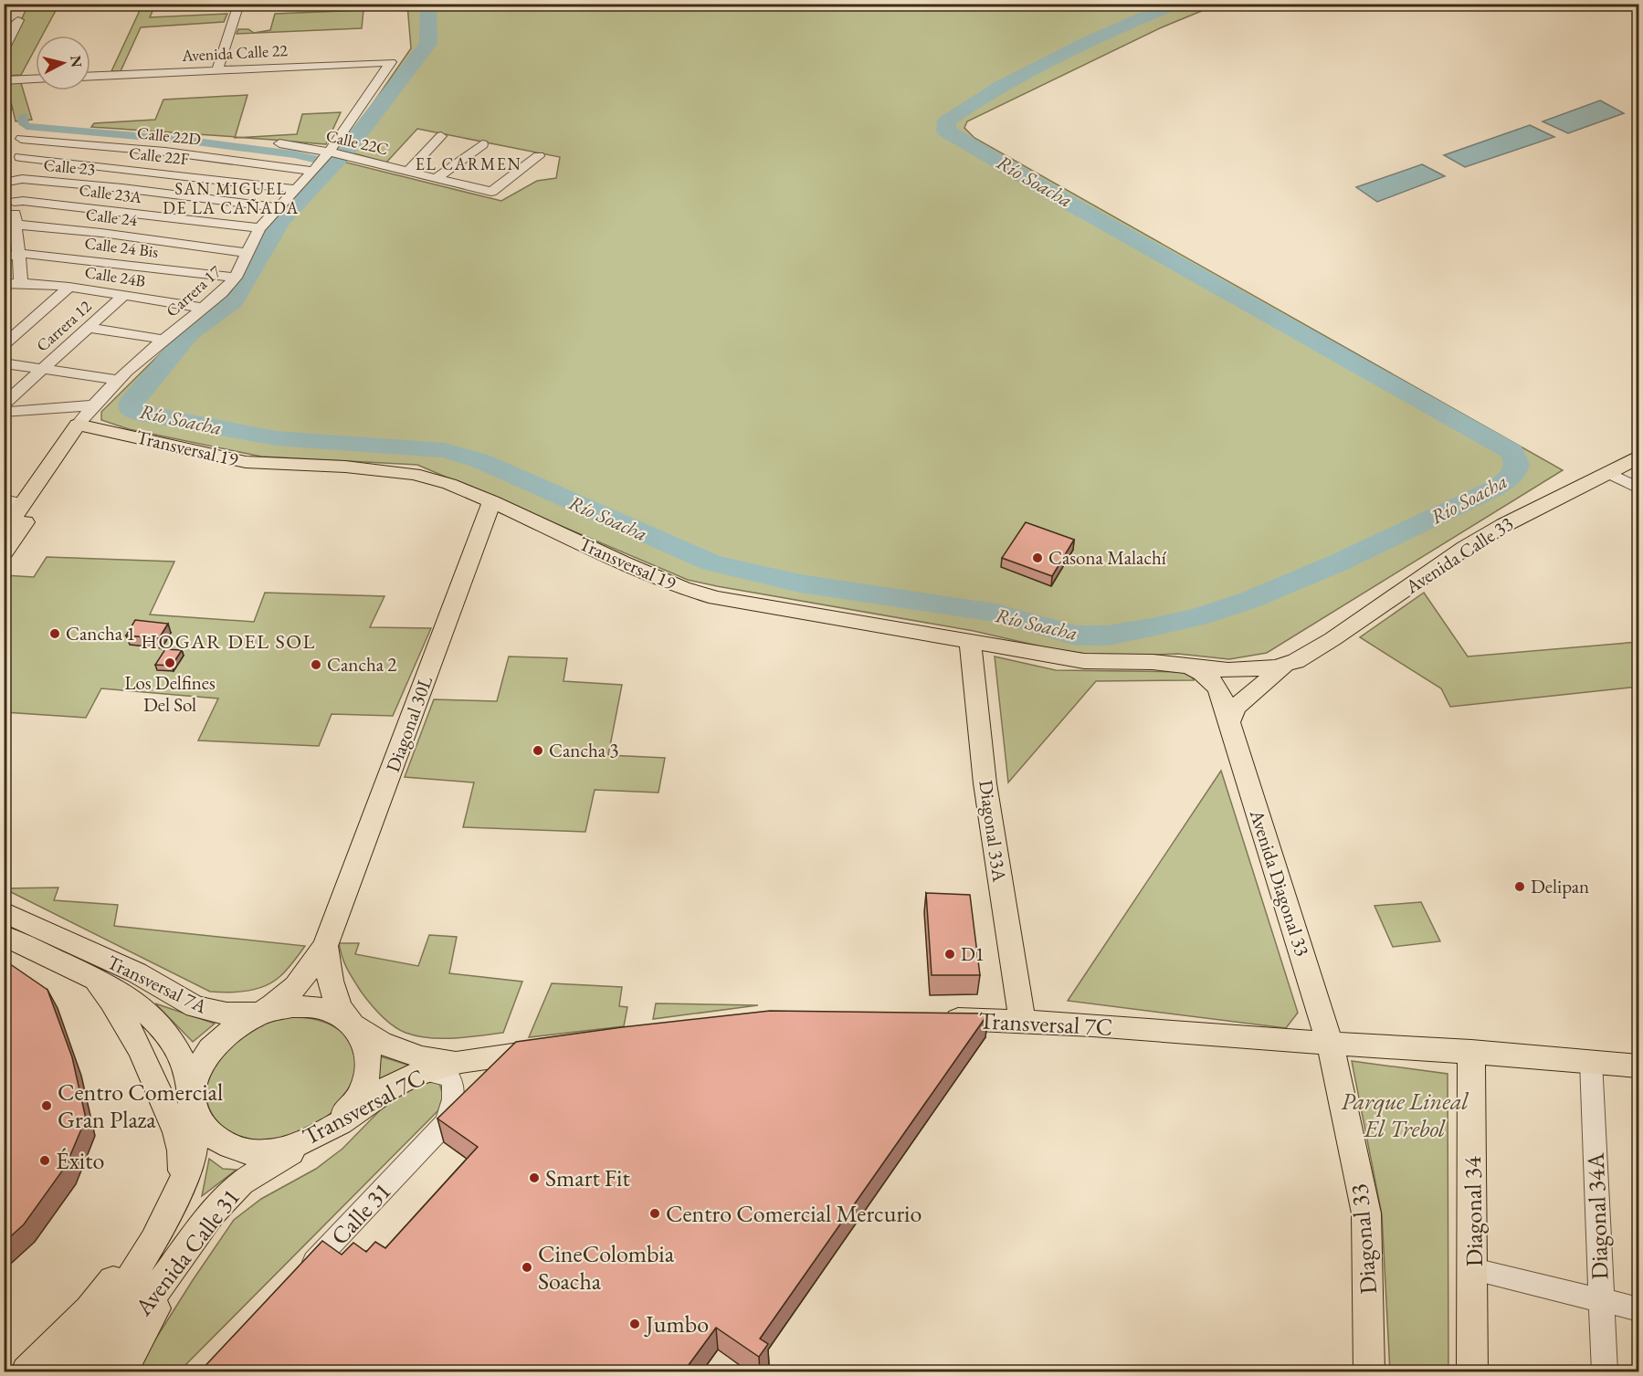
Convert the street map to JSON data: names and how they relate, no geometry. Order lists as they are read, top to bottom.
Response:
{
  "streets": {
    "main road": [
      "Transversal 19",
      "Avenida Calle 33",
      "Diagonal 30L",
      "Diagonal 33A",
      "Avenida Diagonal 33",
      "Transversal 7A",
      "Transversal 7C",
      "Diagonal 34",
      "Diagonal 33",
      "Avenida Calle 31"
    ],
    "street": [
      "Avenida Calle 22",
      "Calle 22D",
      "Calle 22C",
      "Calle 22F",
      "Calle 23",
      "Calle 23A",
      "Calle 24",
      "Calle 24 Bis",
      "Calle 24B",
      "Carrera 17",
      "Carrera 12",
      "Calle 31",
      "Diagonal 34A"
    ]
  },
  "crossings": [
    ["Avenida Calle 22", "Carrera 17"],
    ["Calle 22D", "Carrera 17"],
    ["Calle 22C", "Carrera 17"],
    ["Calle 22F", "Carrera 17"],
    ["Calle 23", "Carrera 17"],
    ["Calle 23A", "Carrera 17"],
    ["Calle 24", "Carrera 17"],
    ["Calle 24 Bis", "Carrera 17"],
    ["Calle 24B", "Carrera 17"],
    ["Calle 24B", "Carrera 12"],
    ["Carrera 17", "Transversal 19"],
    ["Transversal 19", "Avenida Calle 33"],
    ["Transversal 19", "Diagonal 30L"],
    ["Transversal 19", "Diagonal 33A"],
    ["Transversal 19", "Avenida Diagonal 33"],
    ["Avenida Calle 33", "Avenida Diagonal 33"],
    ["Diagonal 33A", "Transversal 7C"],
    ["Avenida Diagonal 33", "Transversal 7C"],
    ["Avenida Diagonal 33", "Diagonal 33"],
    ["Transversal 7A", "Transversal 7C"],
    ["Transversal 7A", "Avenida Calle 31"],
    ["Transversal 7C", "Diagonal 34"],
    ["Transversal 7C", "Calle 31"],
    ["Transversal 7C", "Diagonal 33"],
    ["Transversal 7C", "Avenida Calle 31"]
  ],
  "districts": ["EL CARMEN", "SAN MIGUEL DE LA CAÑADA", "HOGAR DEL SOL"],
  "water": ["Río Soacha"],
  "parks": ["Parque Lineal El Trebol"],
  "places": [
    "Casona Malachí",
    "Cancha 1",
    "Los Delfines Del Sol",
    "Cancha 2",
    "Cancha 3",
    "Delipan",
    "D1",
    "Centro Comercial Gran Plaza",
    "Éxito",
    "Smart Fit",
    "Centro Comercial Mercurio",
    "CineColombia Soacha",
    "Jumbo"
  ],
  "north": "right"
}
